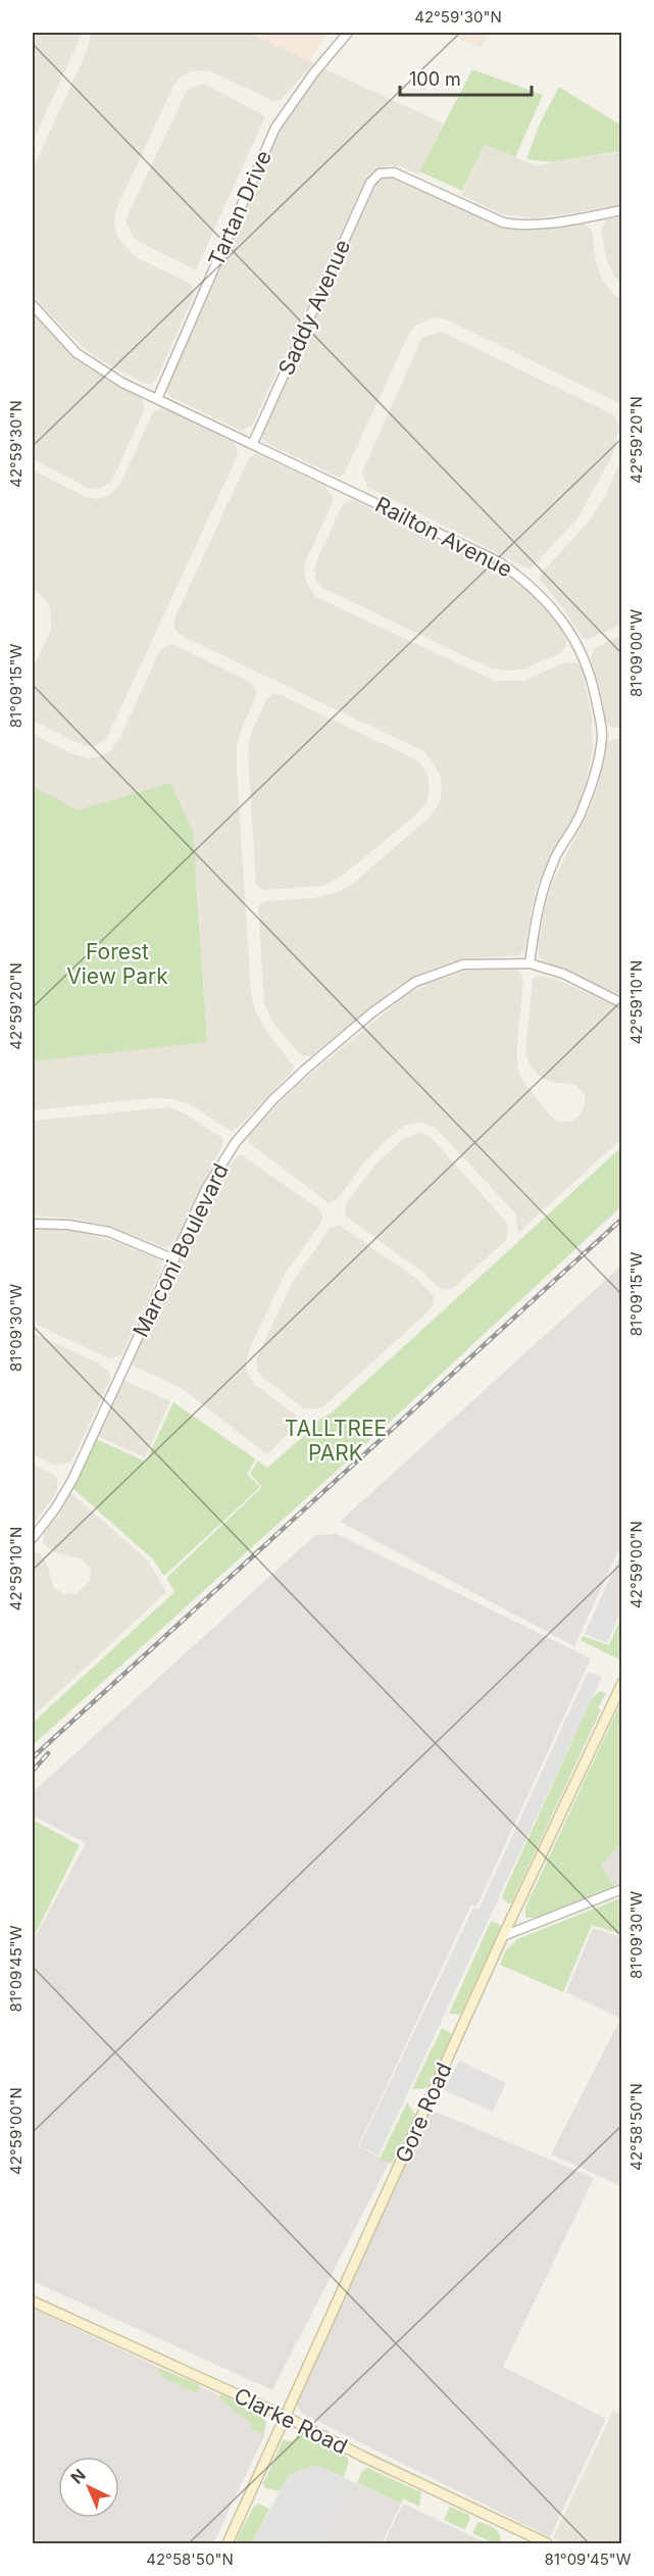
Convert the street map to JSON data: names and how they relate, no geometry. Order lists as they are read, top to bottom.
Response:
{
  "streets": {
    "main road": ["Gore Road", "Clarke Road"],
    "street": [
      "Tartan Drive",
      "Saddy Avenue",
      "Railton Avenue",
      "Marconi Boulevard"
    ]
  },
  "crossings": [
    ["Tartan Drive", "Railton Avenue"],
    ["Saddy Avenue", "Railton Avenue"],
    ["Railton Avenue", "Marconi Boulevard"],
    ["Gore Road", "Clarke Road"]
  ],
  "parks": ["Forest View Park", "TALLTREE PARK"],
  "scale_bar": "100 m",
  "north": "top left",
  "coordinates": [
    "42°59'30\"N",
    "42°59'20\"N",
    "81°09'00\"W",
    "81°09'15\"W",
    "42°59'10\"N",
    "81°09'30\"W",
    "42°59'00\"N",
    "81°09'45\"W",
    "42°58'50\"N"
  ]
}
